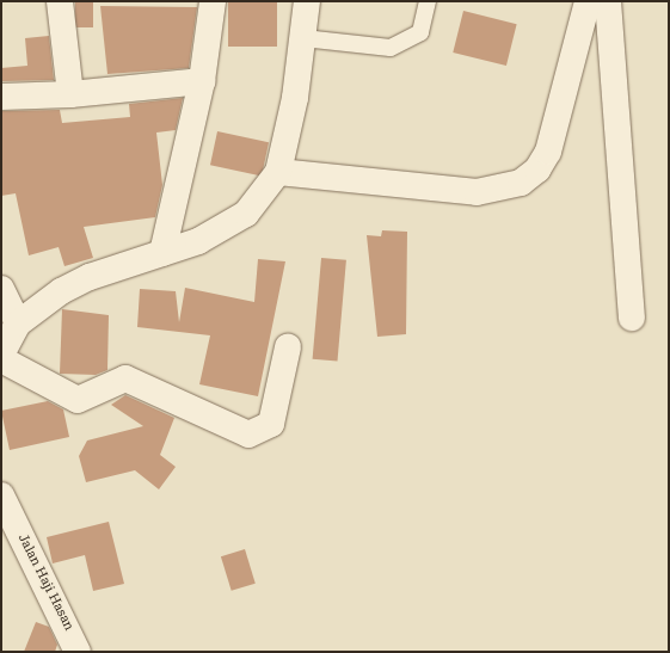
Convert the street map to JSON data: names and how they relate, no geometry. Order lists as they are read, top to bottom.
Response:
{
  "streets": {
    "street": ["Jalan Haji Hasan"]
  }
}
